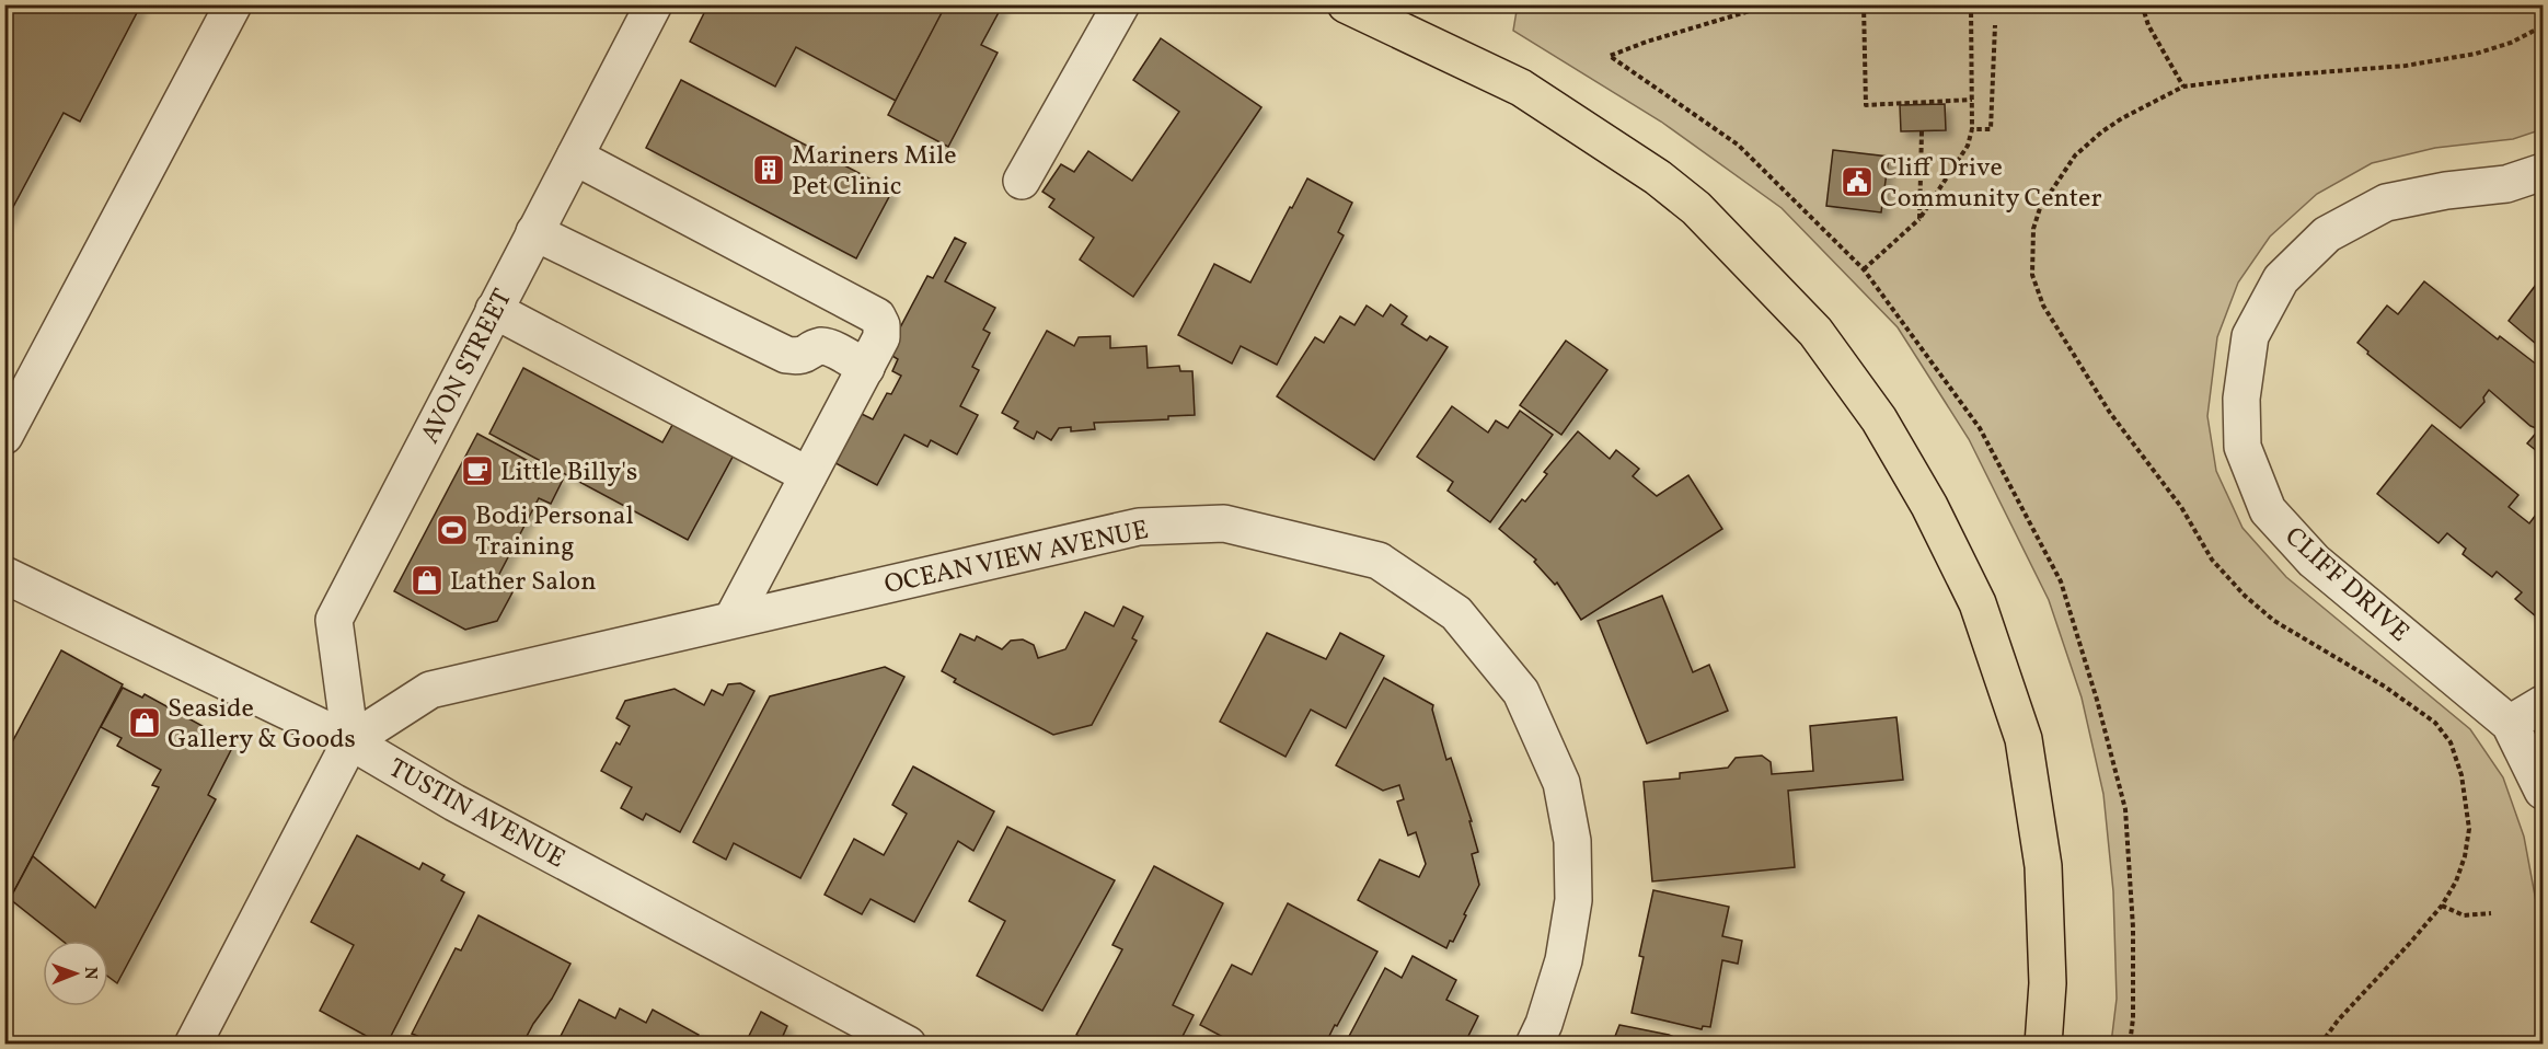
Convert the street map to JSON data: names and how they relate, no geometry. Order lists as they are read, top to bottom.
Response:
{
  "streets": {
    "street": [
      "AVON STREET",
      "OCEAN VIEW AVENUE",
      "CLIFF DRIVE",
      "TUSTIN AVENUE"
    ]
  },
  "crossings": [
    ["AVON STREET", "OCEAN VIEW AVENUE"],
    ["AVON STREET", "TUSTIN AVENUE"],
    ["OCEAN VIEW AVENUE", "TUSTIN AVENUE"]
  ],
  "places": {
    "building": ["Mariners Mile Pet Clinic"],
    "public building": ["Cliff Drive Community Center"],
    "cafe": ["Little Billy's"],
    "sports": ["Bodi Personal Training"],
    "shop": ["Lather Salon", "Seaside Gallery & Goods"]
  },
  "north": "right"
}
